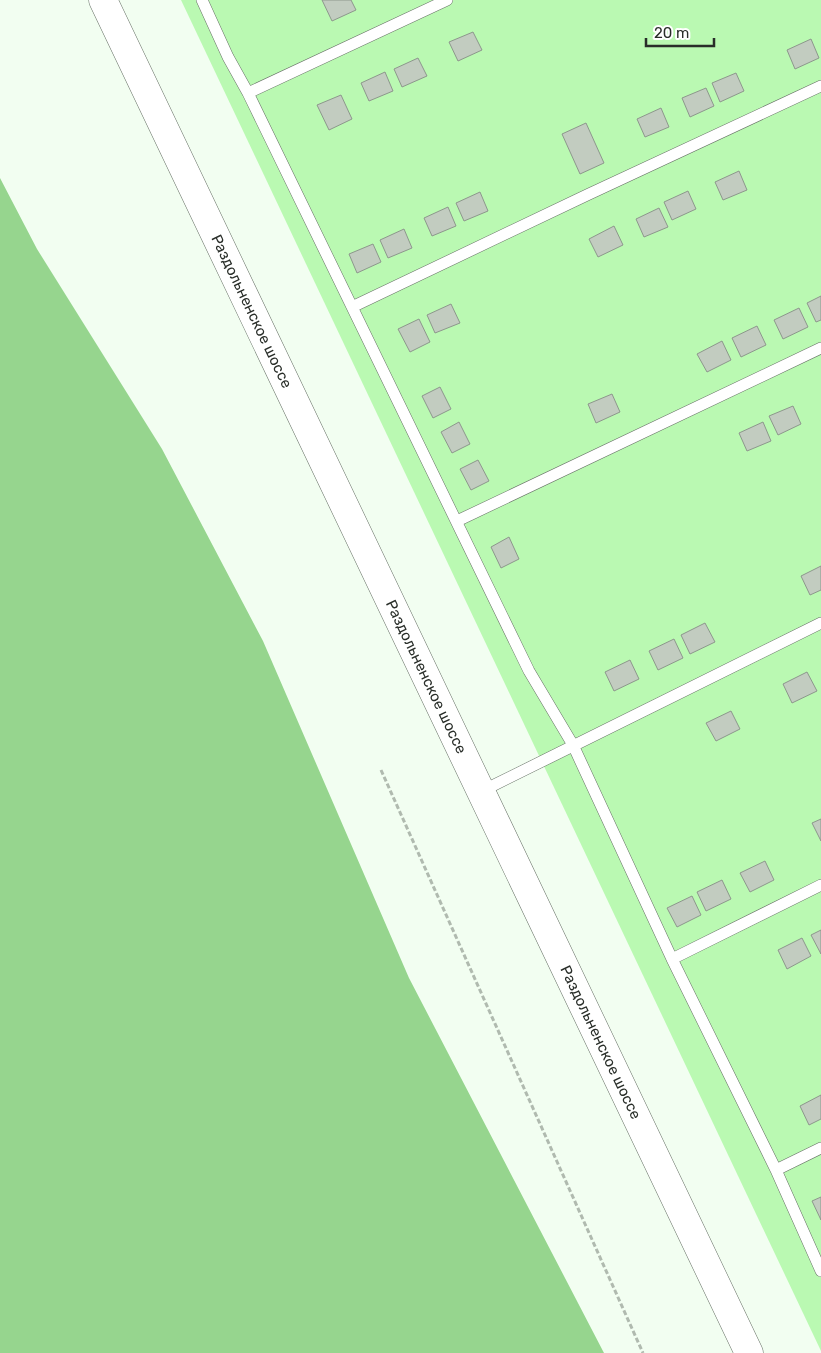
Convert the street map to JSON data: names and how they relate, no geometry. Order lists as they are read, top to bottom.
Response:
{
  "streets": {
    "main road": ["Раздольненское шоссе"]
  },
  "scale_bar": "20 m"
}
